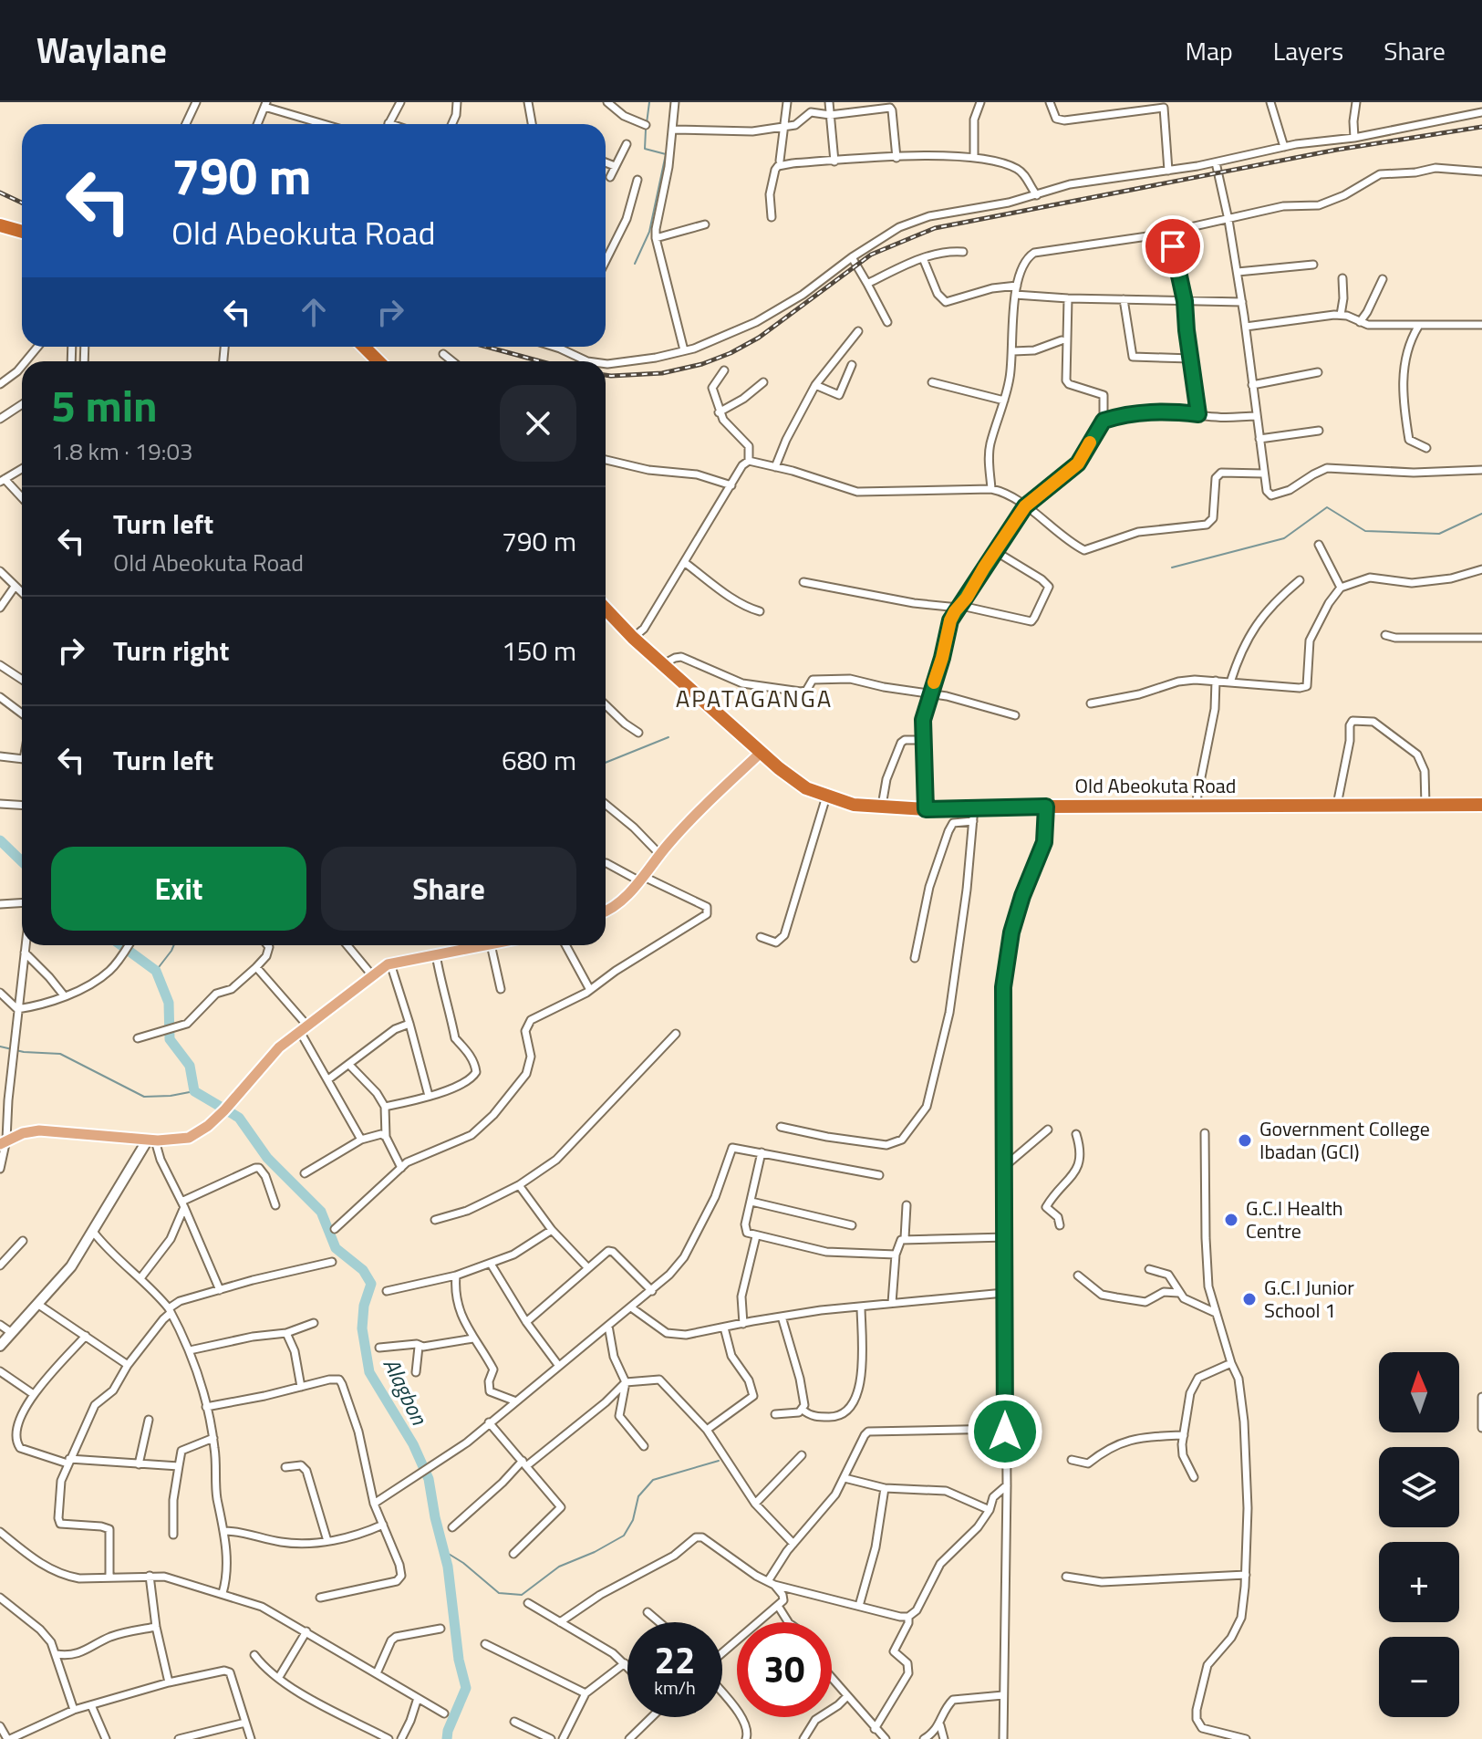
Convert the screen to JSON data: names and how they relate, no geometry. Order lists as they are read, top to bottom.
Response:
{
  "streets": {
    "highway": ["Old Abeokuta Road"]
  },
  "districts": ["APATAGANGA"],
  "water": ["Alagbon"],
  "places": ["Government College Ibadan (GCI)", "G.C.I Health Centre", "G.C.I Junior School 1"],
  "north": "top",
  "page": {
    "header": "Waylane",
    "nav": ["Map", "Layers", "Share"],
    "turn": ["790 m", "Old Abeokuta Road"],
    "heading": ["5 min", "1.8 km · 19:03"],
    "list": [
      {
        "name": "Turn left",
        "note": "Old Abeokuta Road",
        "value": "790 m"
      },
      {
        "name": "Turn right",
        "value": "150 m"
      },
      {
        "name": "Turn left",
        "value": "680 m"
      }
    ],
    "buttons": ["Exit", "Share"],
    "map_buttons": ["+", "−"],
    "speed": "22 km/h",
    "limit": "30"
  }
}
